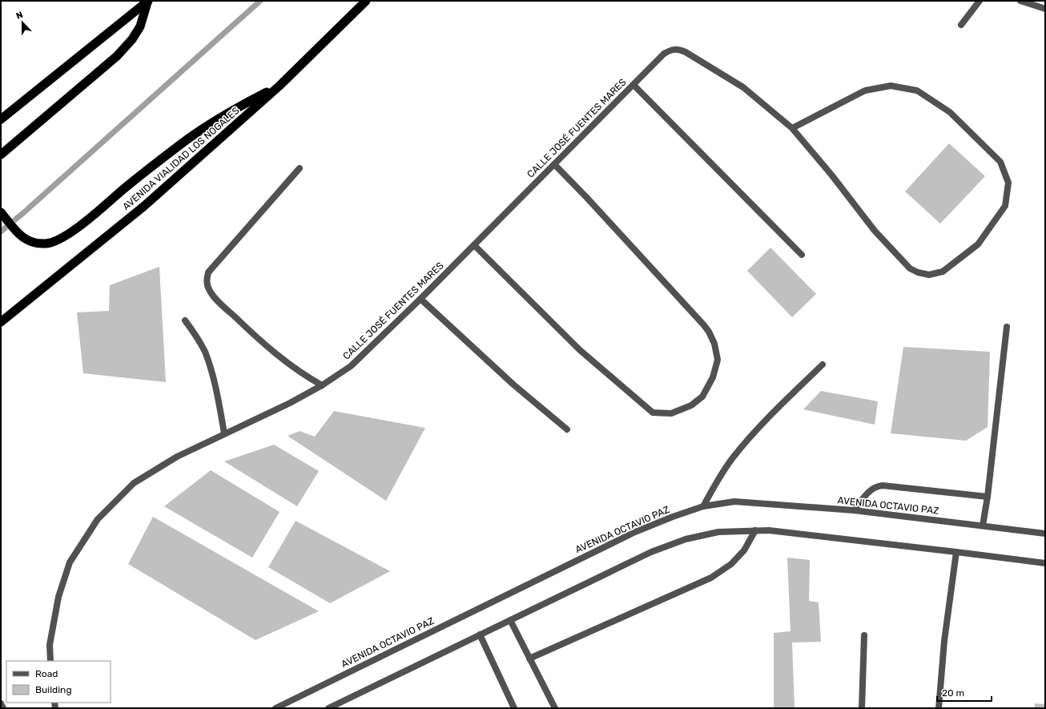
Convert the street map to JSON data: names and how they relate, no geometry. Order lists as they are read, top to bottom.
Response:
{
  "streets": {
    "highway": ["AVENIDA VIALIDAD LOS NOGALES"],
    "street": ["CALLE JOSÉ FUENTES MARES", "AVENIDA OCTAVIO PAZ"]
  },
  "legend": ["Road", "Building"],
  "scale_bar": "20 m",
  "north": "top"
}
